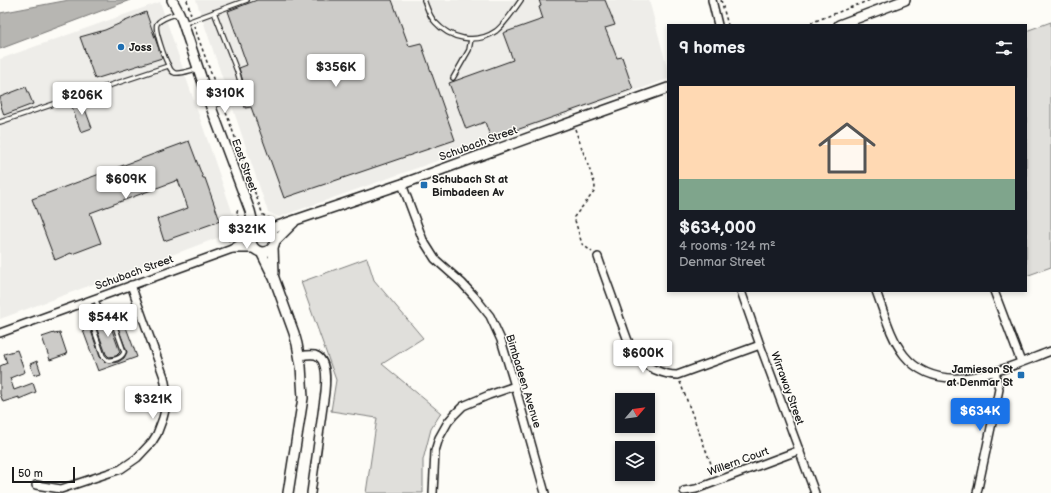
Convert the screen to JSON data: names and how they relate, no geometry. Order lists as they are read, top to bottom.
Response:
{
  "streets": {
    "main road": ["Schubach Street", "East Street"],
    "street": ["Bimbadeen Avenue", "Wirraway Street", "Willern Court"]
  },
  "crossings": [
    ["Schubach Street", "East Street"],
    ["Schubach Street", "Bimbadeen Avenue"],
    ["Wirraway Street", "Willern Court"]
  ],
  "places": {
    "other": ["Joss"],
    "transit": ["Schubach St at Bimbadeen Av", "Jamieson St at Denmar St"]
  },
  "scale_bar": "50 m",
  "north": "top right",
  "page": {
    "heading": "9 homes",
    "price": [
      "$356K",
      "$310K",
      "$206K",
      "$609K",
      "$321K",
      "$544K",
      "$600K",
      "$321K",
      "$634K"
    ],
    "list": [
      {
        "name": "$634,000",
        "note": "4 rooms · 124 m² · Denmar Street"
      }
    ],
    "scale": "50 m"
  }
}
